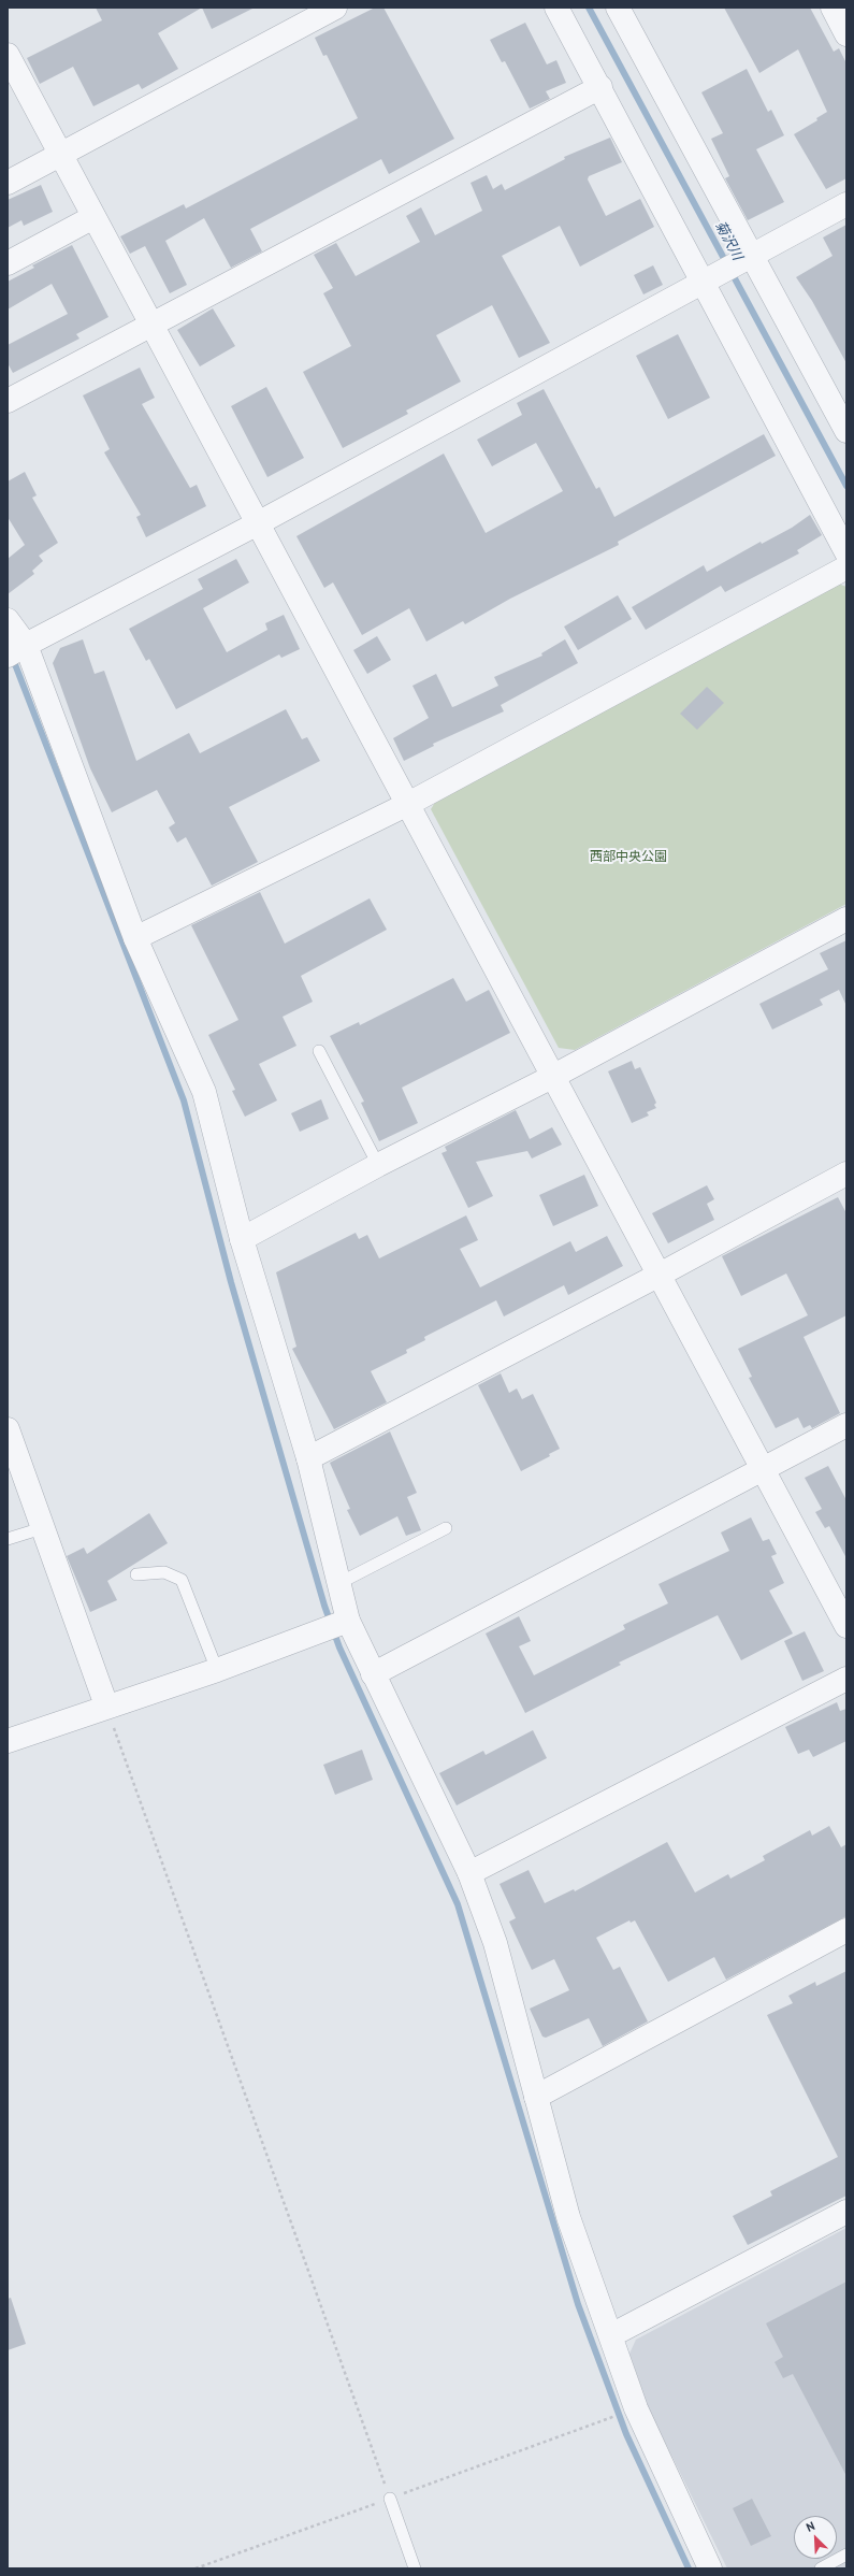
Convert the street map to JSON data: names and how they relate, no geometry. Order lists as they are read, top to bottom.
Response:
{
  "water": ["菊沢川"],
  "parks": ["西部中央公園"],
  "north": "top left"
}
